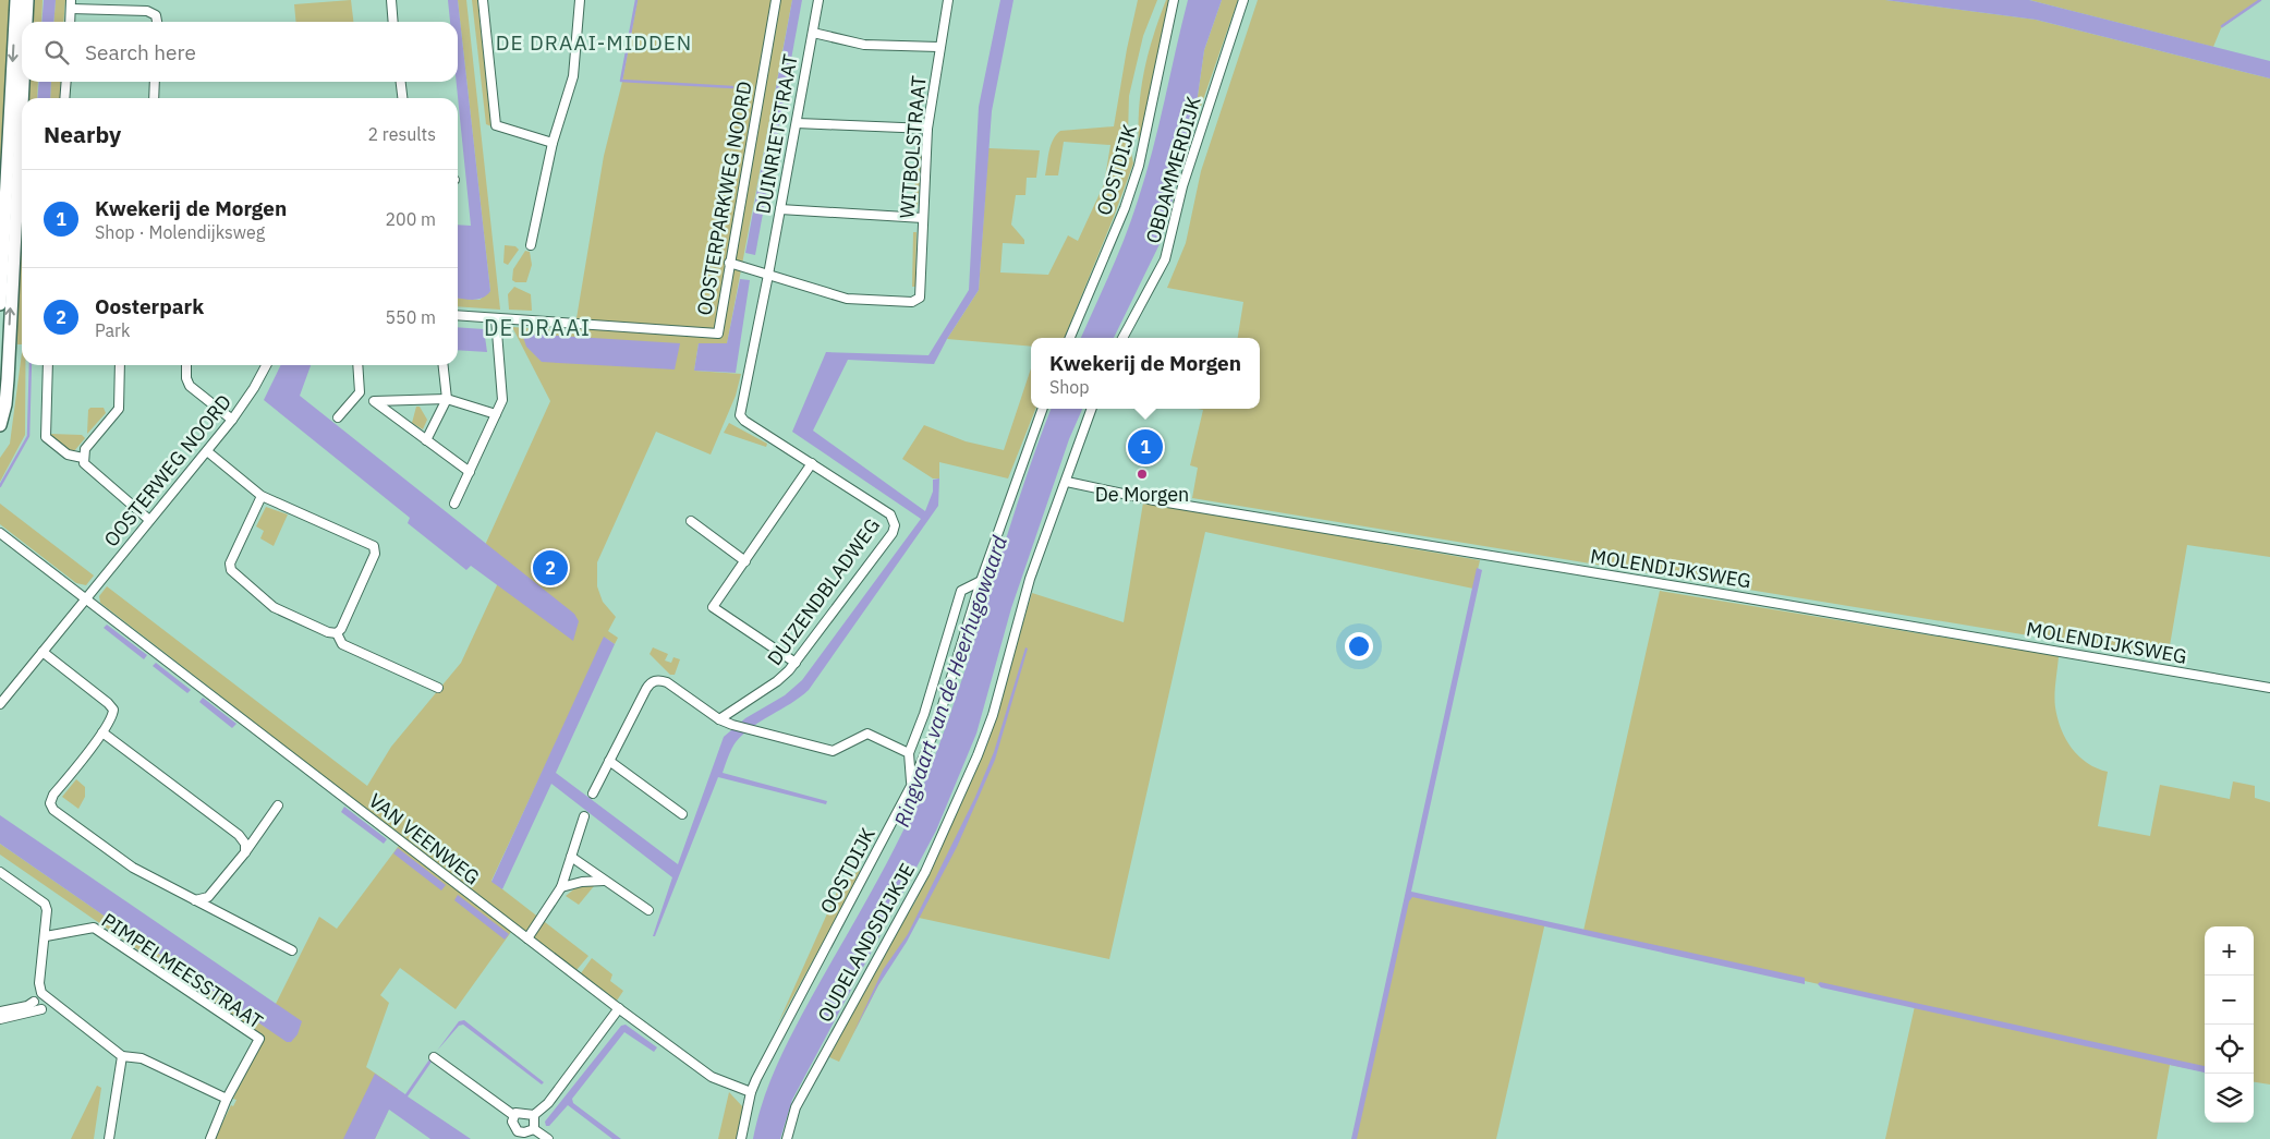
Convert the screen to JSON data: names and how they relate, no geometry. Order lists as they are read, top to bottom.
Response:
{
  "streets": {
    "street": [
      "DUINRIETSTRAAT",
      "WITBOLSTRAAT",
      "OOSTDIJK",
      "OBDAMMERDIJK",
      "OOSTERPARKWEG NOORD",
      "OOSTERWEG NOORD",
      "MOLENDIJKSWEG",
      "DUIZENDBLADWEG",
      "VAN VEENWEG",
      "OUDELANDSDIJKJE",
      "PIMPELMEESSTRAAT"
    ]
  },
  "crossings": [
    ["DUINRIETSTRAAT", "WITBOLSTRAAT"],
    ["DUINRIETSTRAAT", "DUIZENDBLADWEG"],
    ["WITBOLSTRAAT", "DUIZENDBLADWEG"],
    ["OOSTDIJK", "VAN VEENWEG"],
    ["OOSTERWEG NOORD", "VAN VEENWEG"],
    ["MOLENDIJKSWEG", "OUDELANDSDIJKJE"]
  ],
  "districts": ["DE DRAAI-MIDDEN", "DE DRAAI"],
  "water": ["Ringvaart van de Heerhugowaard"],
  "places": ["De Morgen"],
  "page": {
    "search": "Search here",
    "heading": ["Nearby", "2 results"],
    "list": [
      {
        "mark": "1",
        "name": "Kwekerij de Morgen",
        "note": "Shop · Molendijksweg",
        "value": "200 m"
      },
      {
        "mark": "2",
        "name": "Oosterpark",
        "note": "Park",
        "value": "550 m"
      }
    ],
    "popup": ["Kwekerij de Morgen", "Shop"],
    "pins": ["1", "2"],
    "map_buttons": ["+", "−"]
  }
}
